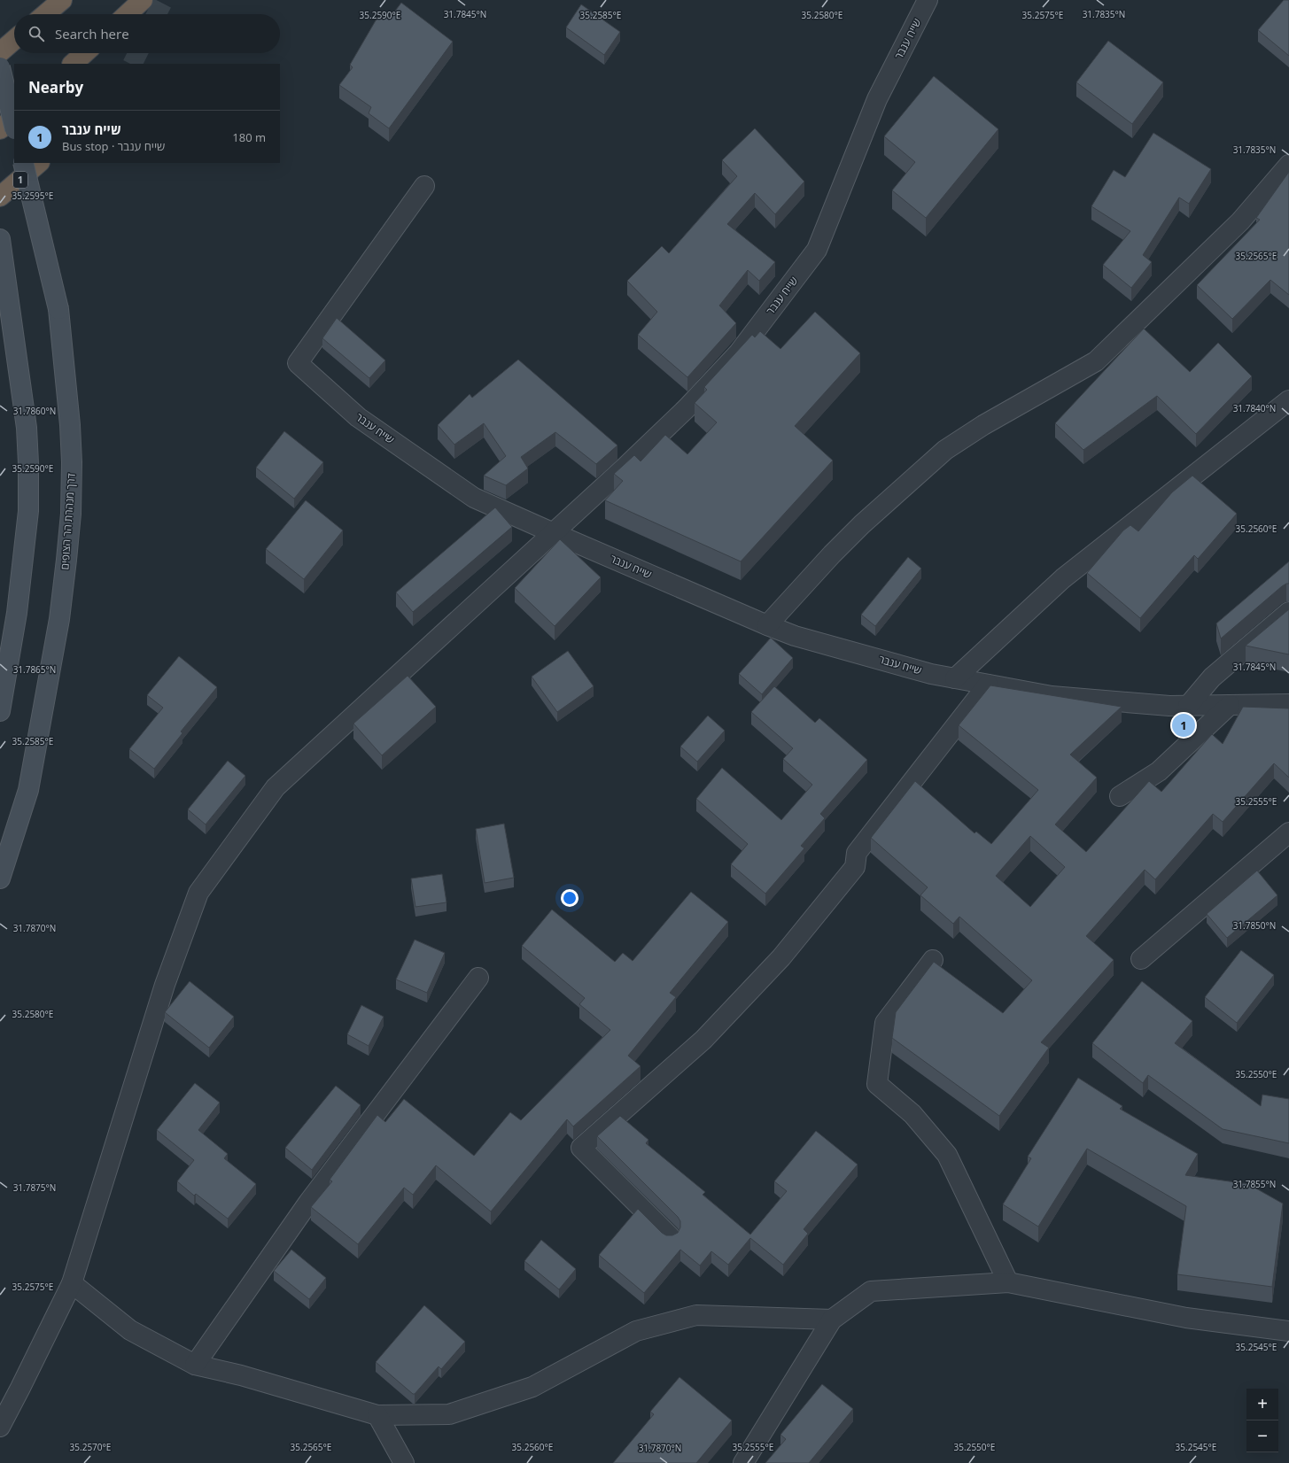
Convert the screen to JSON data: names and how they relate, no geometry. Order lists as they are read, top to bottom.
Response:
{
  "streets": {
    "highway": ["1"],
    "main road": ["דרך מנהרת הר הצופים"],
    "street": ["שייח ענבר"]
  },
  "page": {
    "search": "Search here",
    "heading": "Nearby",
    "list": [
      {
        "mark": "1",
        "name": "שייח ענבר",
        "note": "Bus stop · שייח ענבר",
        "value": "180 m"
      }
    ],
    "pins": "1",
    "map_buttons": ["+", "−"]
  },
  "coordinates": [
    "31.7845°N",
    "31.7835°N",
    "35.2590°E",
    "35.2585°E",
    "35.2580°E",
    "35.2575°E",
    "35.2595°E",
    "35.2565°E",
    "31.7840°N",
    "31.7860°N",
    "35.2560°E",
    "31.7865°N",
    "35.2555°E",
    "31.7850°N",
    "31.7870°N",
    "35.2550°E",
    "31.7855°N",
    "31.7875°N",
    "35.2545°E",
    "35.2570°E"
  ]
}
